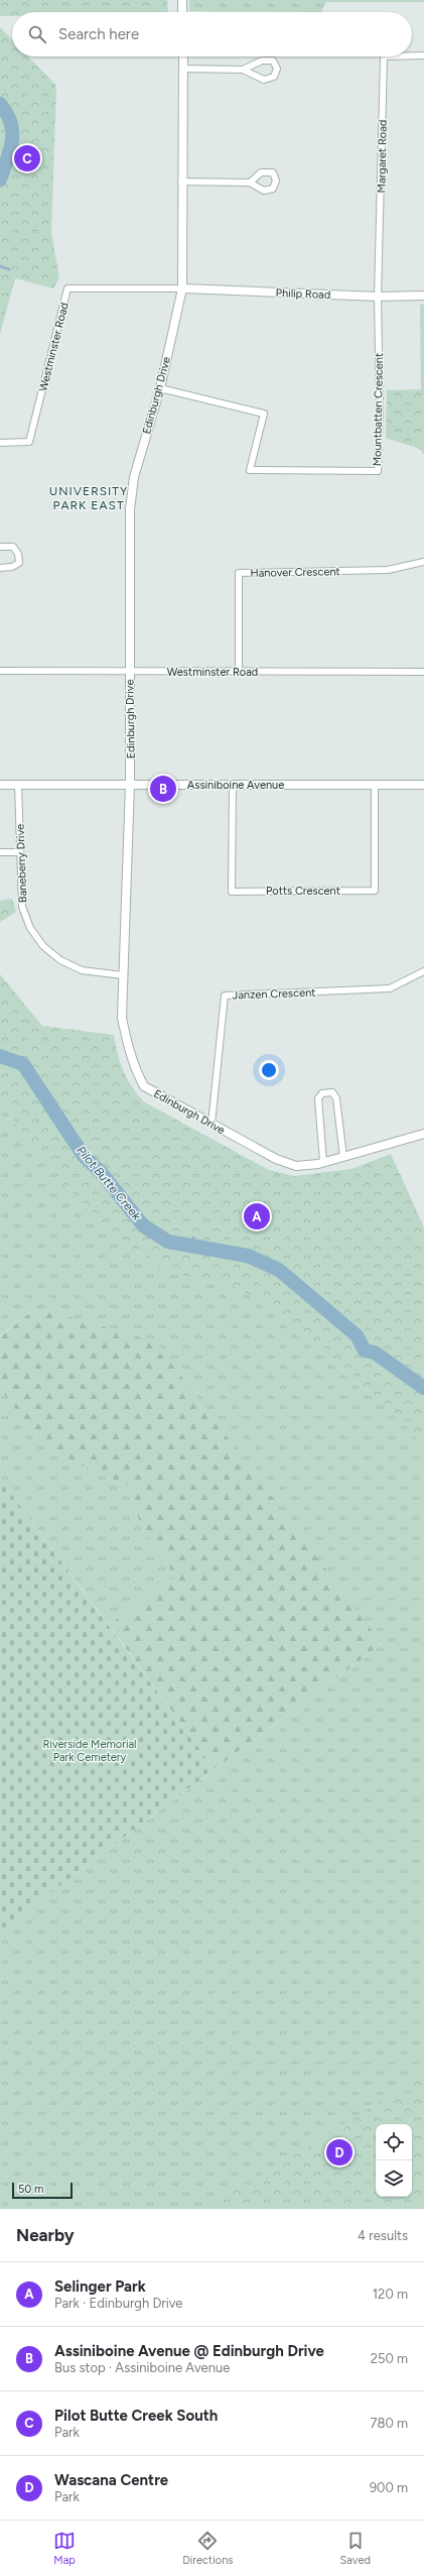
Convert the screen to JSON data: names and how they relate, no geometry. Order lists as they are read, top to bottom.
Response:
{
  "streets": {
    "street": [
      "Margaret Road",
      "Philip Road",
      "Westminster Road",
      "Edinburgh Drive",
      "Mountbatten Crescent",
      "Hanover Crescent",
      "Assiniboine Avenue",
      "Baneberry Drive",
      "Potts Crescent",
      "Janzen Crescent"
    ]
  },
  "crossings": [
    ["Margaret Road", "Philip Road"],
    ["Margaret Road", "Mountbatten Crescent"],
    ["Philip Road", "Westminster Road"],
    ["Philip Road", "Edinburgh Drive"],
    ["Philip Road", "Mountbatten Crescent"],
    ["Westminster Road", "Edinburgh Drive"],
    ["Westminster Road", "Hanover Crescent"],
    ["Edinburgh Drive", "Mountbatten Crescent"],
    ["Edinburgh Drive", "Assiniboine Avenue"],
    ["Edinburgh Drive", "Baneberry Drive"],
    ["Edinburgh Drive", "Janzen Crescent"],
    ["Assiniboine Avenue", "Baneberry Drive"],
    ["Assiniboine Avenue", "Potts Crescent"]
  ],
  "districts": ["UNIVERSITY PARK EAST"],
  "water": ["Pilot Butte Creek"],
  "parks": ["Riverside Memorial Park Cemetery"],
  "scale_bar": "50 m",
  "page": {
    "search": "Search here",
    "pins": [
      "C",
      "B",
      "A",
      "D"
    ],
    "scale": "50 m",
    "heading": ["Nearby", "4 results"],
    "list": [
      {
        "mark": "A",
        "name": "Selinger Park",
        "note": "Park · Edinburgh Drive",
        "value": "120 m"
      },
      {
        "mark": "B",
        "name": "Assiniboine Avenue @ Edinburgh Drive",
        "note": "Bus stop · Assiniboine Avenue",
        "value": "250 m"
      },
      {
        "mark": "C",
        "name": "Pilot Butte Creek South",
        "note": "Park",
        "value": "780 m"
      },
      {
        "mark": "D",
        "name": "Wascana Centre",
        "note": "Park",
        "value": "900 m"
      }
    ],
    "nav": ["Map", "Directions", "Saved"]
  }
}
